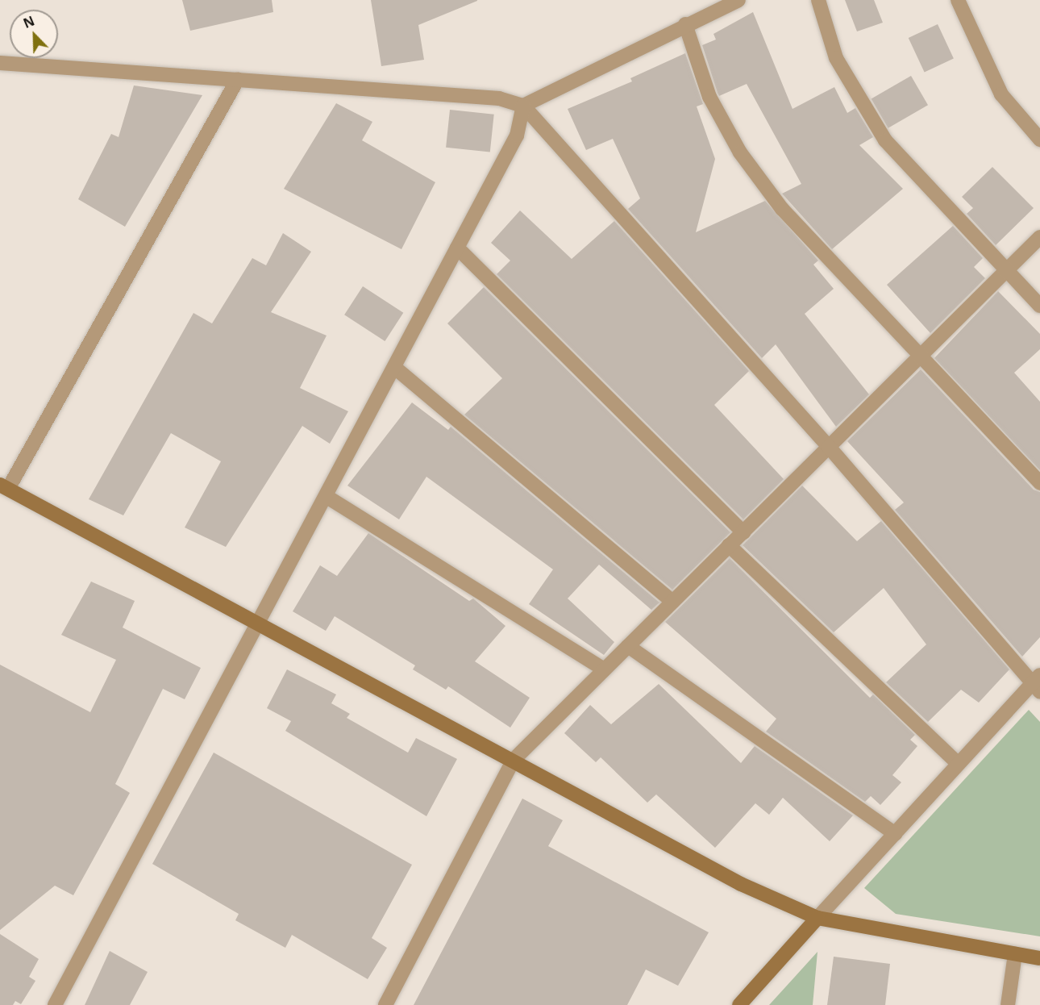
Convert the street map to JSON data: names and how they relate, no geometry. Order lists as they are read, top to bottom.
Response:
{
  "north": "top left"
}
